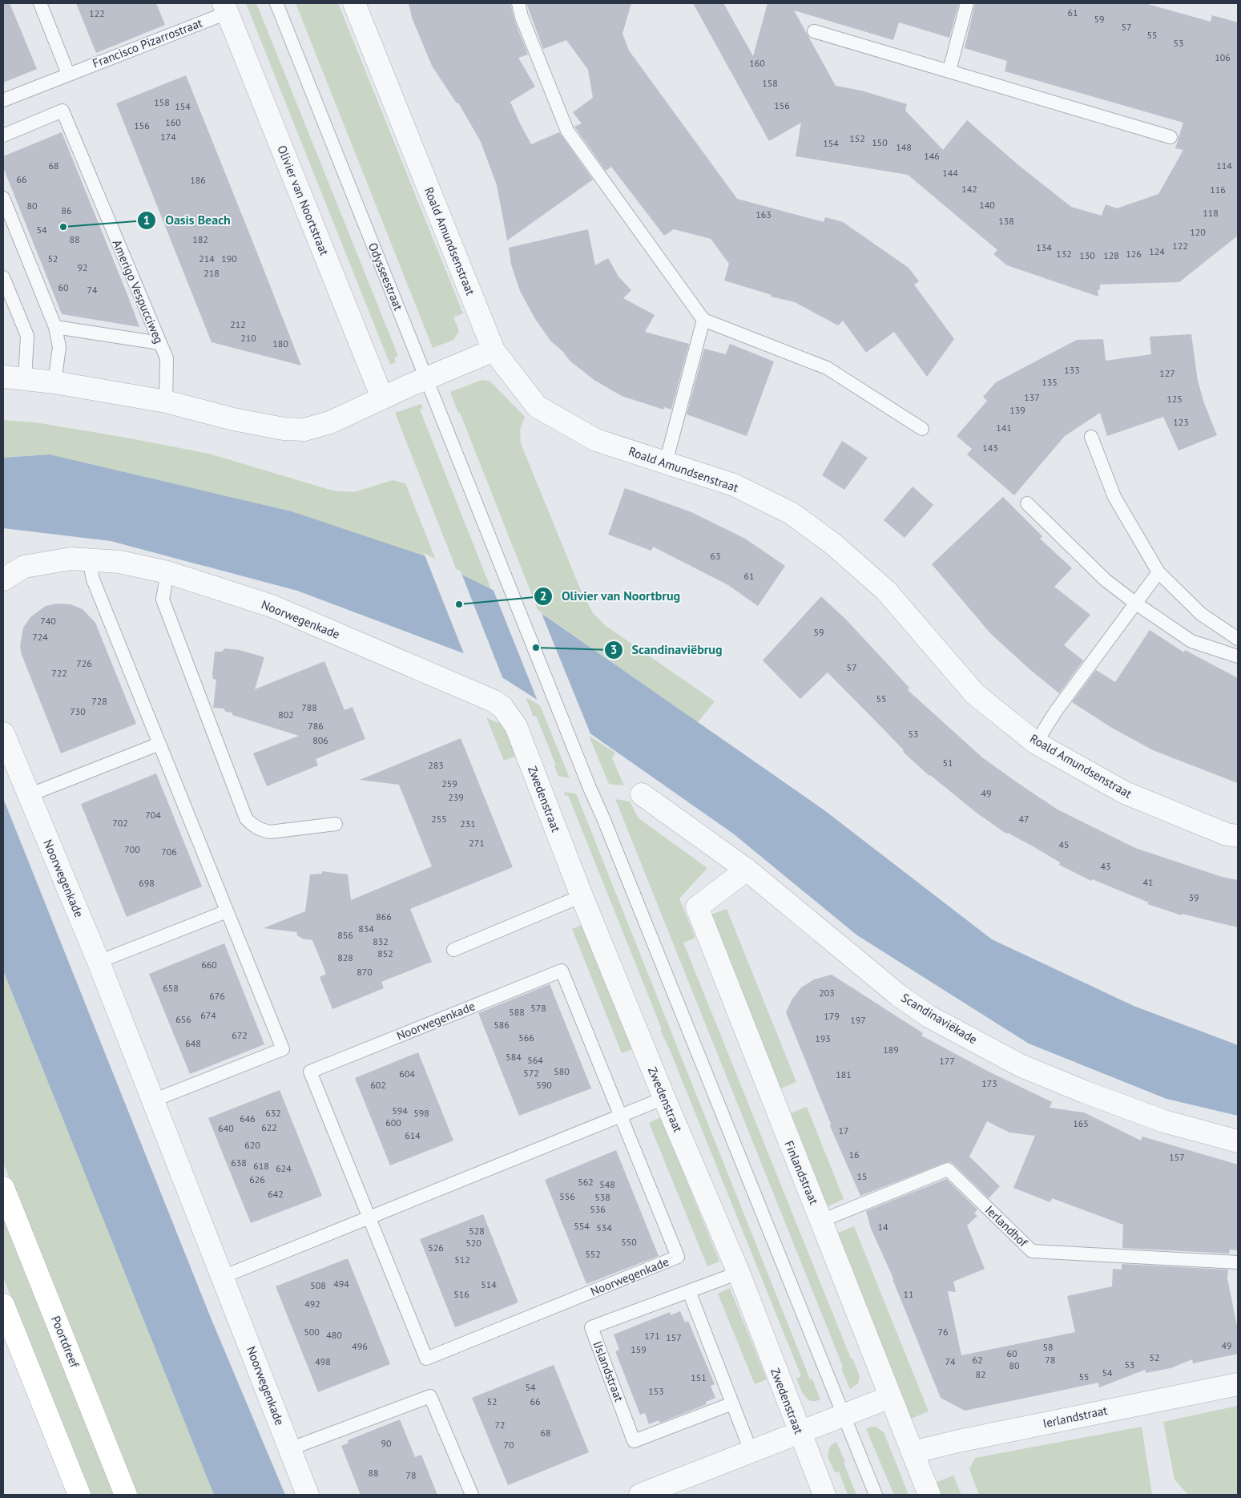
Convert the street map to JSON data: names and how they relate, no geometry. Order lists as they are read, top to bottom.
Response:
{
  "streets": {
    "main road": ["Poortdreef"],
    "street": [
      "Olivier van Noortstraat",
      "Roald Amundsenstraat",
      "Noorwegenkade",
      "Zwedenstraat",
      "Scandinaviëkade",
      "Finlandstraat",
      "Ierlandstraat"
    ],
    "lane": [
      "Francisco Pizarrostraat",
      "Odysseestraat",
      "Amerigo Vespucciweg",
      "Ierlandhof",
      "IJslandstraat"
    ]
  },
  "crossings": [
    ["Francisco Pizarrostraat", "Olivier van Noortstraat"],
    ["Noorwegenkade", "Zwedenstraat"],
    ["Zwedenstraat", "IJslandstraat"],
    ["Scandinaviëkade", "Finlandstraat"],
    ["Finlandstraat", "Ierlandhof"],
    ["Finlandstraat", "Ierlandstraat"]
  ],
  "places": ["Oasis Beach", "Olivier van Noortbrug", "Scandinaviëbrug"],
  "house_numbers": [
    "61",
    "122",
    "59",
    "57",
    "55",
    "53",
    "106",
    "160",
    "158",
    "158",
    "156",
    "154",
    "160",
    "156",
    "174",
    "152",
    "150",
    "154",
    "148",
    "146",
    "68",
    "114",
    "144",
    "66",
    "186",
    "142",
    "116",
    "140",
    "80",
    "86",
    "118",
    "163",
    "138",
    "54",
    "120",
    "88",
    "182",
    "122",
    "134",
    "124",
    "132",
    "126",
    "130",
    "128",
    "52",
    "214",
    "190",
    "92",
    "218",
    "60",
    "74",
    "212",
    "210",
    "180",
    "133",
    "127",
    "135",
    "137",
    "125",
    "139",
    "123",
    "141",
    "143",
    "63",
    "61",
    "740",
    "59",
    "724",
    "726",
    "57",
    "722",
    "55",
    "728",
    "788",
    "730",
    "802",
    "786",
    "53",
    "806",
    "51",
    "283",
    "259",
    "49",
    "239",
    "704",
    "255",
    "47",
    "702",
    "231",
    "271",
    "45",
    "700",
    "706",
    "43",
    "41",
    "698",
    "39",
    "866",
    "834",
    "856",
    "832",
    "852",
    "828",
    "660",
    "870",
    "658",
    "203",
    "676",
    "578",
    "588",
    "674",
    "179",
    "656",
    "197",
    "586",
    "672",
    "566",
    "193",
    "648",
    "189",
    "584",
    "564",
    "177",
    "580",
    "572",
    "604",
    "181",
    "173",
    "602",
    "590",
    "594",
    "632",
    "598",
    "646",
    "600",
    "165",
    "622",
    "640",
    "17",
    "614",
    "620",
    "16",
    "157",
    "638",
    "618",
    "624",
    "15",
    "626",
    "562",
    "548",
    "642",
    "556",
    "538",
    "536",
    "554",
    "14",
    "534",
    "528",
    "550",
    "520",
    "526",
    "552",
    "512",
    "494",
    "514",
    "508",
    "516",
    "11",
    "492",
    "500",
    "76",
    "480",
    "171",
    "157",
    "49",
    "496",
    "58",
    "159",
    "60",
    "52",
    "62",
    "78",
    "498",
    "74",
    "53",
    "80",
    "54",
    "82",
    "55",
    "151",
    "54",
    "153",
    "52",
    "66",
    "72",
    "68",
    "90",
    "70",
    "88",
    "78"
  ]
}
